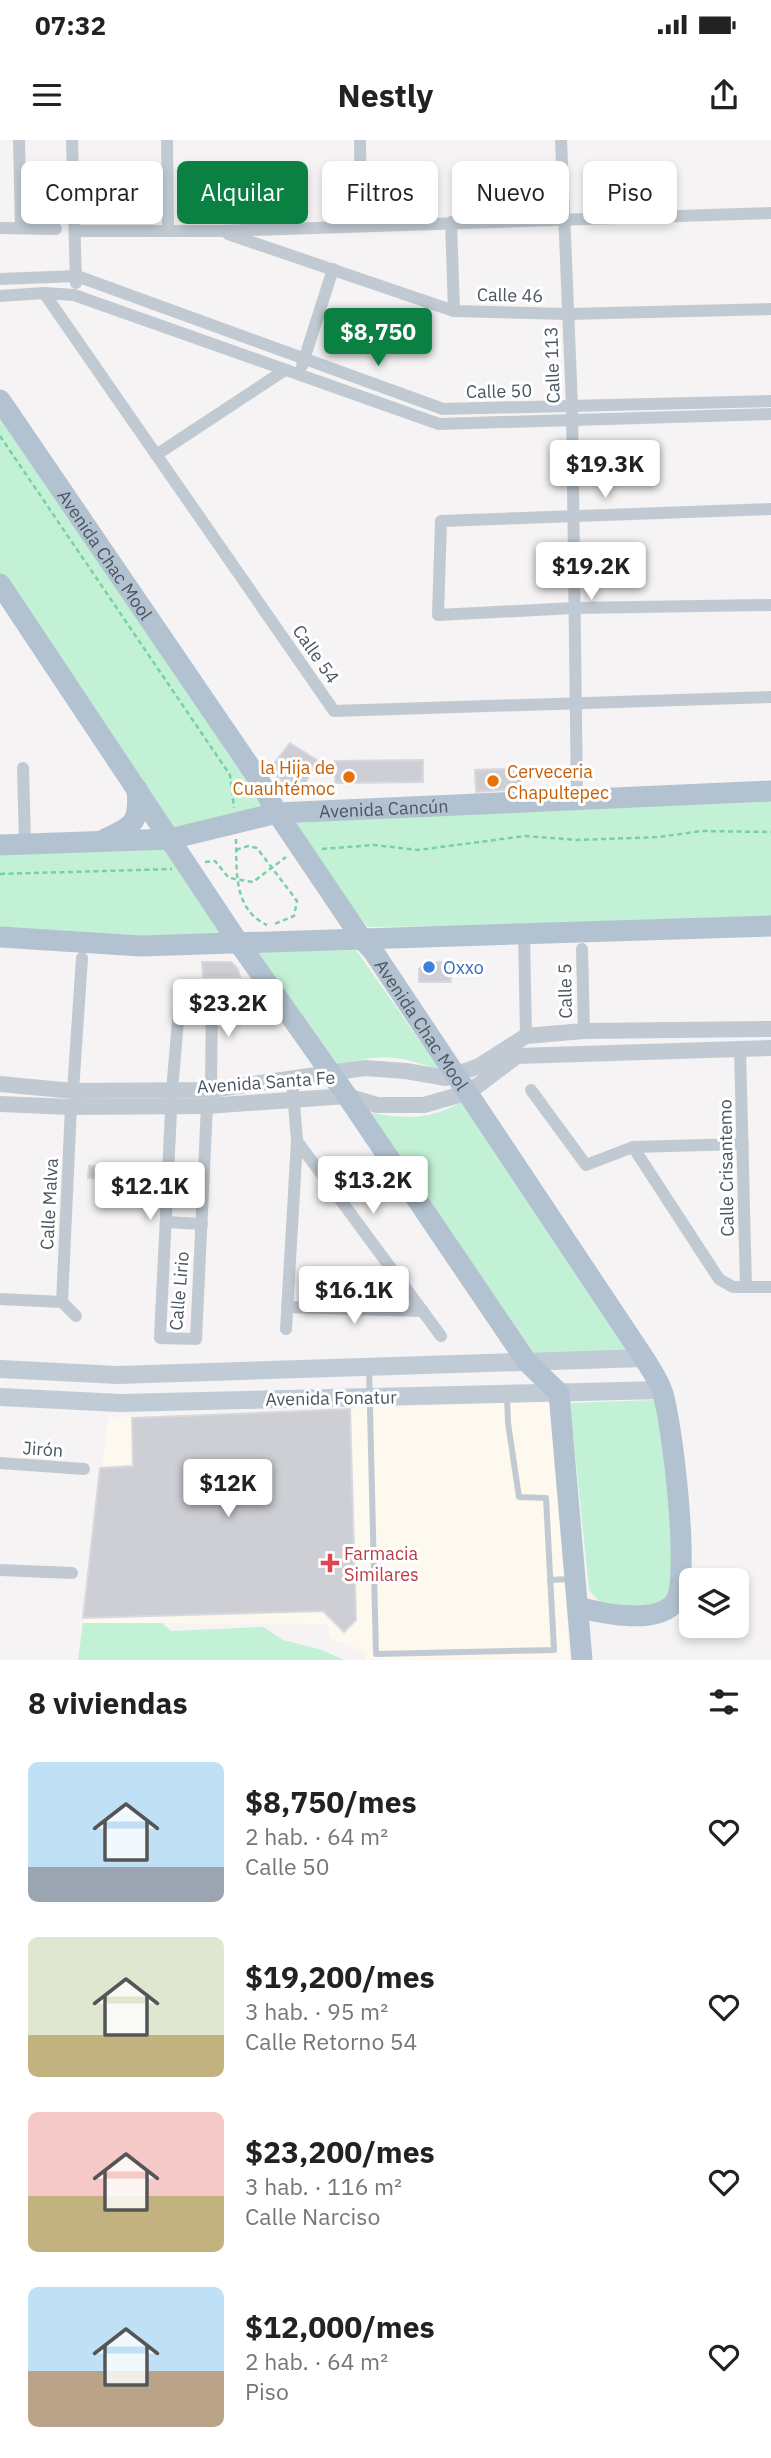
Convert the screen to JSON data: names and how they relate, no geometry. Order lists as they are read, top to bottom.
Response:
{
  "streets": {
    "main road": ["Avenida Chac Mool", "Avenida Cancún", "Avenida Fonatur"],
    "street": [
      "Calle 46",
      "Calle 113",
      "Calle 50",
      "Calle 54",
      "Calle 5",
      "Avenida Santa Fe",
      "Calle Crisantemo",
      "Calle Malva",
      "Calle Lirio",
      "Jirón"
    ]
  },
  "crossings": [
    ["Calle 46", "Calle 113"],
    ["Calle 113", "Calle 50"],
    ["Calle 113", "Calle 54"],
    ["Calle 113", "Avenida Cancún"],
    ["Calle 50", "Calle 54"],
    ["Avenida Chac Mool", "Avenida Cancún"],
    ["Avenida Chac Mool", "Avenida Santa Fe"],
    ["Avenida Chac Mool", "Avenida Fonatur"],
    ["Calle 5", "Avenida Santa Fe"],
    ["Avenida Santa Fe", "Calle Crisantemo"],
    ["Avenida Santa Fe", "Calle Malva"],
    ["Avenida Santa Fe", "Calle Lirio"]
  ],
  "places": {
    "other": ["la Hija de Cuauhtémoc", "Cerveceria Chapultepec", "Oxxo"],
    "health": ["Farmacia Similares"]
  },
  "page": {
    "status": "07:32",
    "header": "Nestly",
    "chip": [
      "Comprar",
      "Alquilar",
      "Filtros",
      "Nuevo",
      "Piso"
    ],
    "price": [
      "$8,750",
      "$19.3K",
      "$19.2K",
      "$23.2K",
      "$13.2K",
      "$12.1K",
      "$16.1K",
      "$12K"
    ],
    "heading": "8 viviendas",
    "list": [
      {
        "name": "$8,750/mes",
        "note": "2 hab. · 64 m² · Calle 50"
      },
      {
        "name": "$19,200/mes",
        "note": "3 hab. · 95 m² · Calle Retorno 54"
      },
      {
        "name": "$23,200/mes",
        "note": "3 hab. · 116 m² · Calle Narciso"
      },
      {
        "name": "$12,000/mes",
        "note": "2 hab. · 64 m² · Piso"
      }
    ]
  }
}
